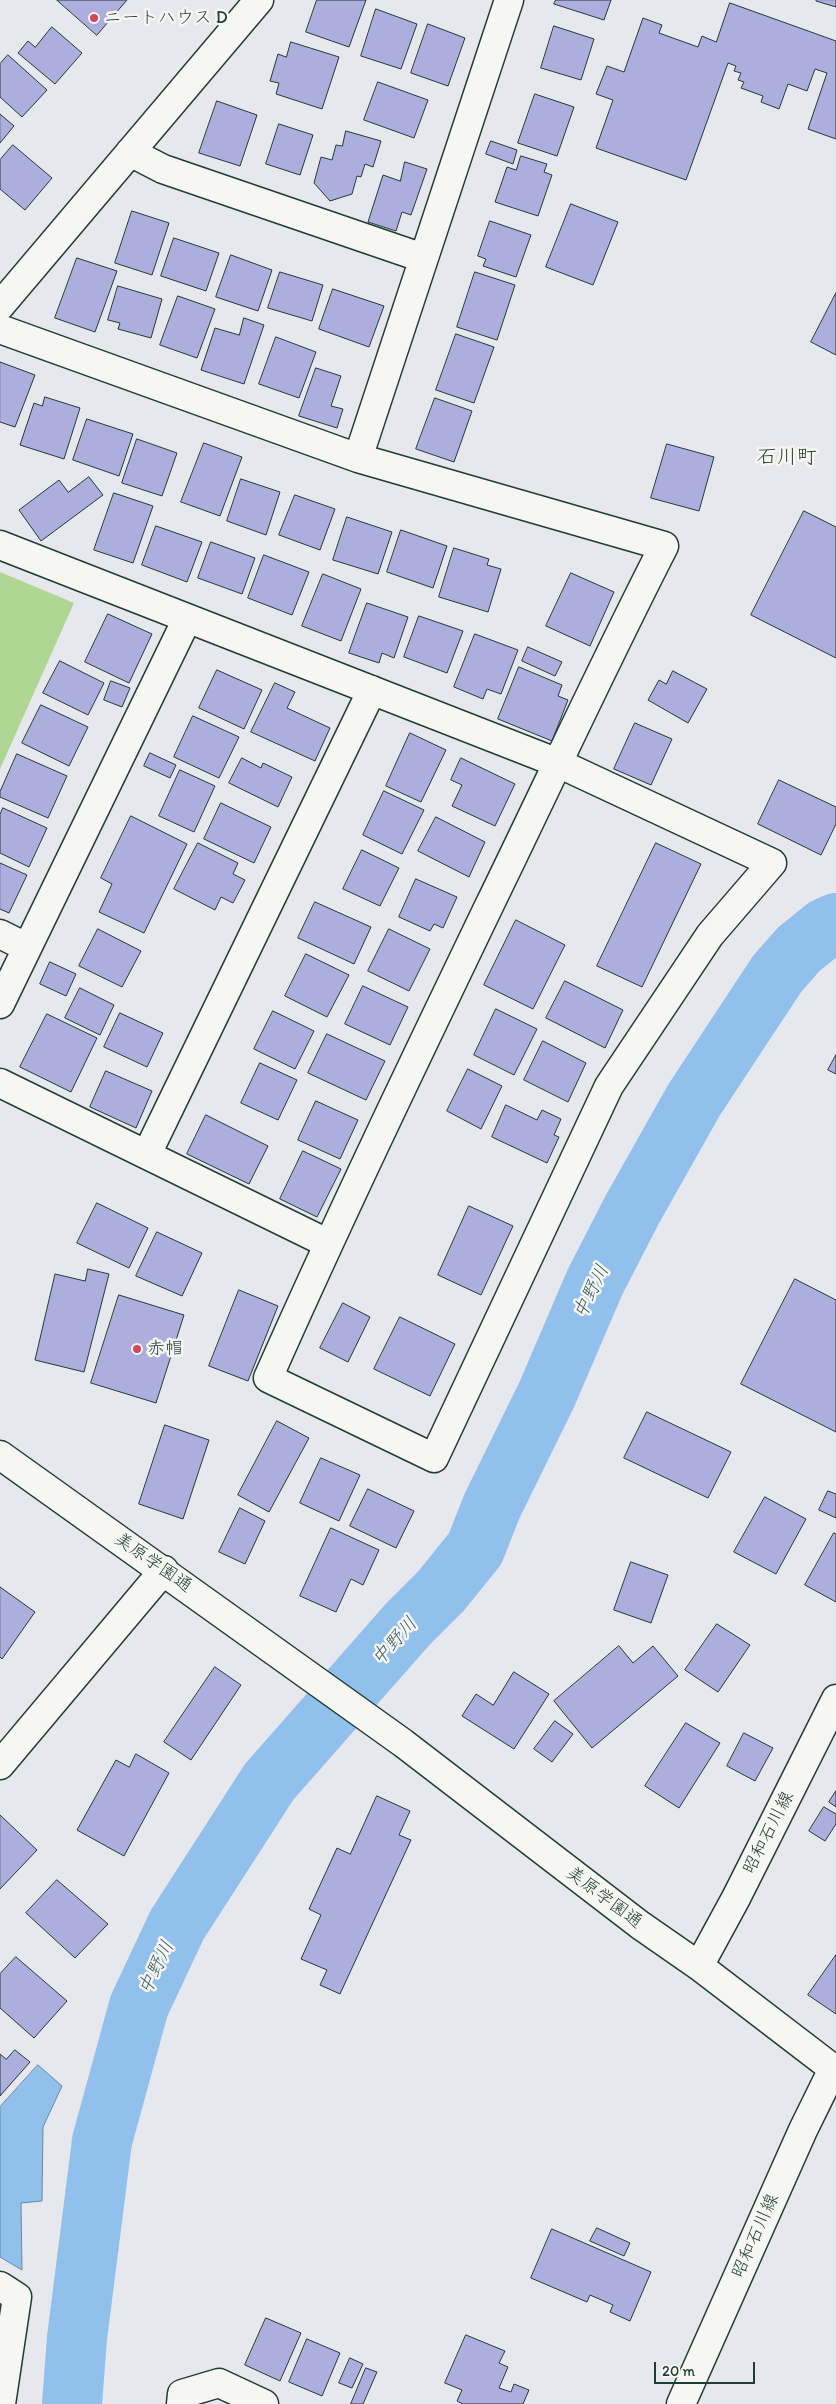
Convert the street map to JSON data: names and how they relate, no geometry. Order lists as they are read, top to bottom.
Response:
{
  "streets": {
    "street": ["美原学園通", "昭和石川線"]
  },
  "crossings": [
    ["美原学園通", "昭和石川線"]
  ],
  "districts": ["石川町"],
  "water": ["中野川"],
  "places": ["ニートハウス D", "赤帽"],
  "scale_bar": "20 m"
}
